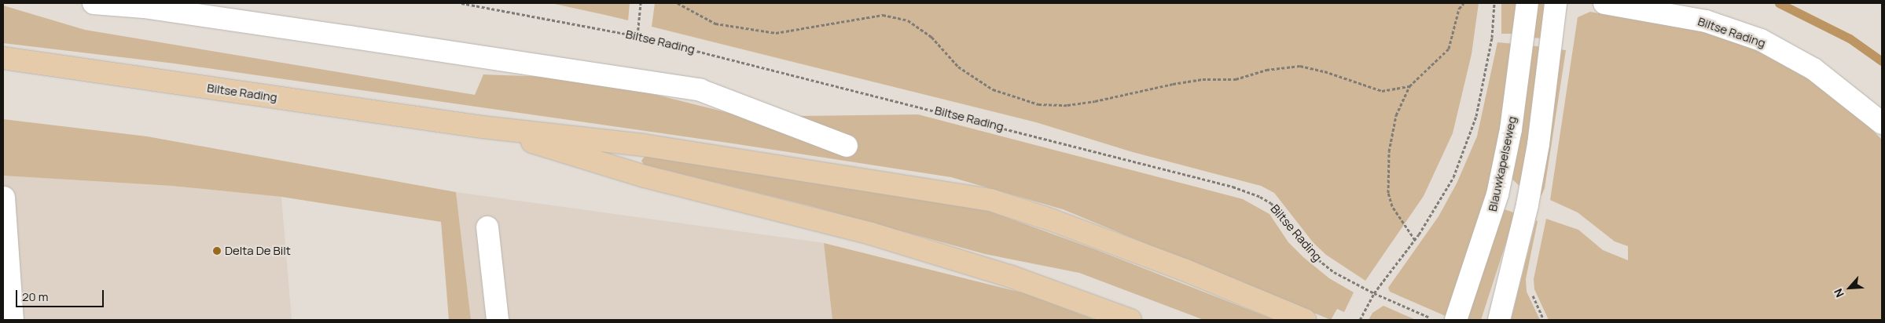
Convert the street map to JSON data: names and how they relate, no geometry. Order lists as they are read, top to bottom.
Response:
{
  "streets": {
    "main road": ["Biltse Rading"],
    "street": ["Blauwkapelseweg"]
  },
  "places": ["Delta De Bilt"],
  "scale_bar": "20 m",
  "north": "bottom left"
}
